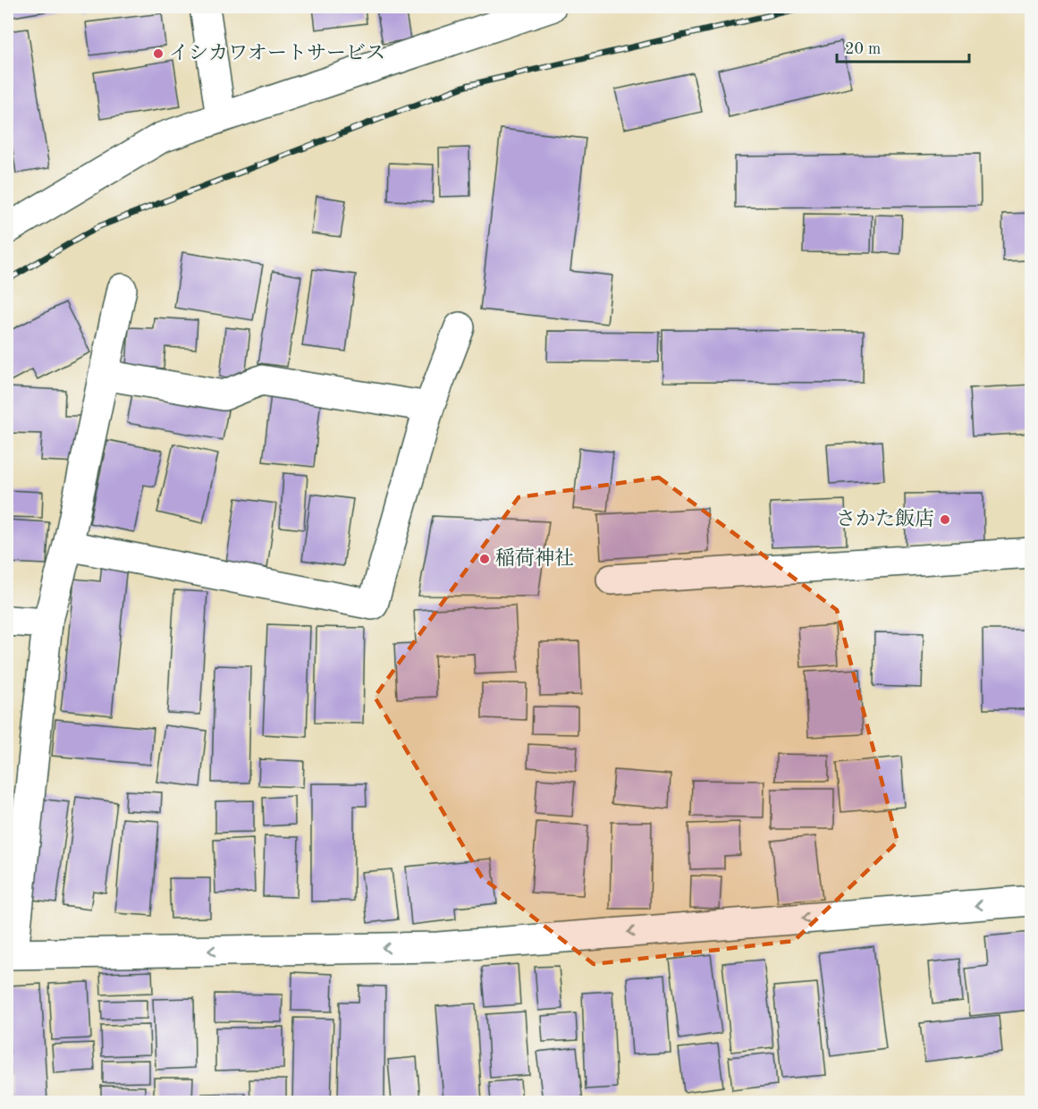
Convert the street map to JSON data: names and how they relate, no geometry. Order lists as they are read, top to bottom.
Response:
{
  "places": ["イシカワオートサービス", "さかた飯店", "稲荷神社"],
  "scale_bar": "20 m"
}
